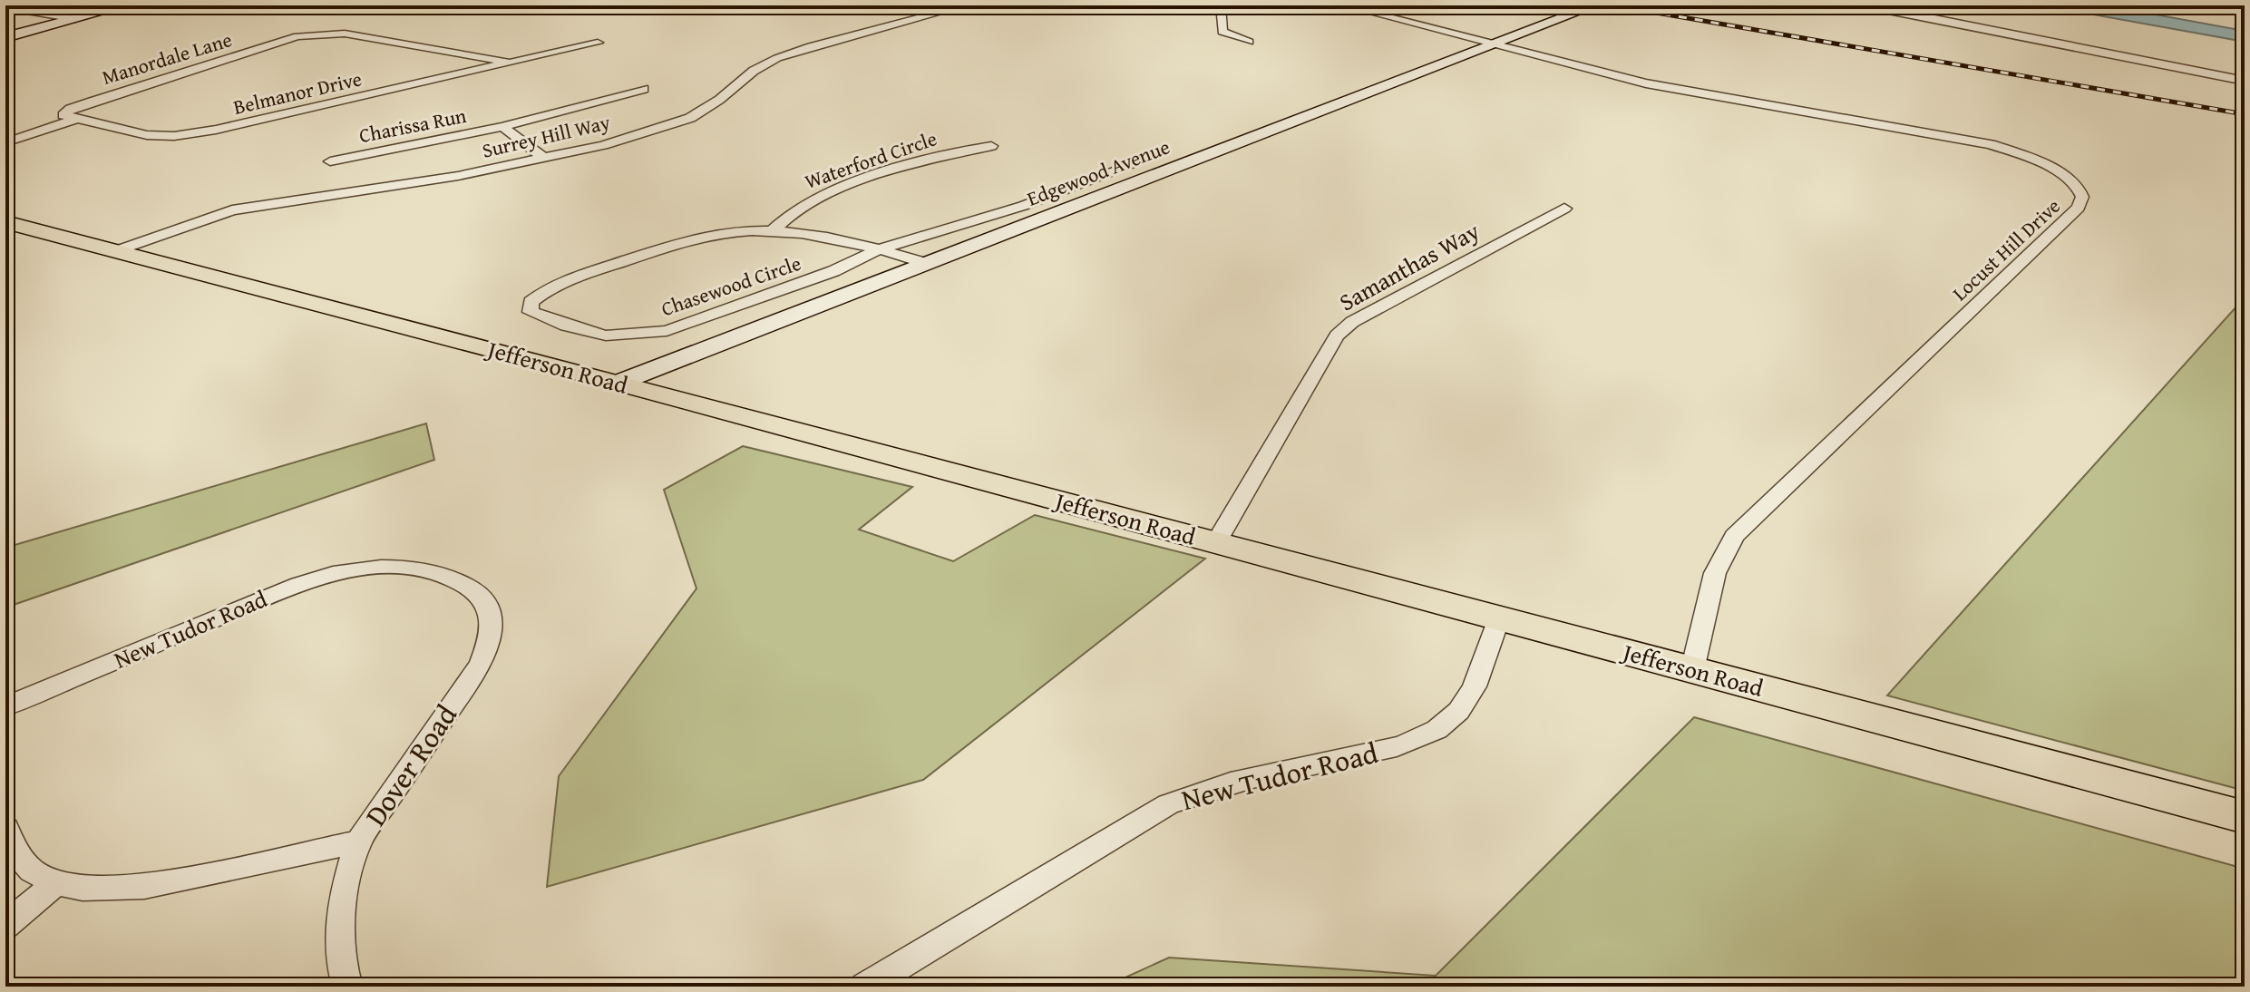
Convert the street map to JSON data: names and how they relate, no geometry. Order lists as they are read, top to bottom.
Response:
{
  "streets": {
    "main road": ["Jefferson Road"],
    "street": [
      "Manordale Lane",
      "Belmanor Drive",
      "Charissa Run",
      "Surrey Hill Way",
      "Waterford Circle",
      "Edgewood Avenue",
      "Locust Hill Drive",
      "Samanthas Way",
      "Chasewood Circle",
      "New Tudor Road",
      "Dover Road"
    ]
  },
  "crossings": [
    ["Manordale Lane", "Belmanor Drive"],
    ["Charissa Run", "Surrey Hill Way"],
    ["Surrey Hill Way", "Jefferson Road"],
    ["Waterford Circle", "Chasewood Circle"],
    ["Edgewood Avenue", "Locust Hill Drive"],
    ["Edgewood Avenue", "Jefferson Road"],
    ["Locust Hill Drive", "Jefferson Road"],
    ["Samanthas Way", "Jefferson Road"],
    ["Jefferson Road", "New Tudor Road"],
    ["New Tudor Road", "Dover Road"]
  ]
}
